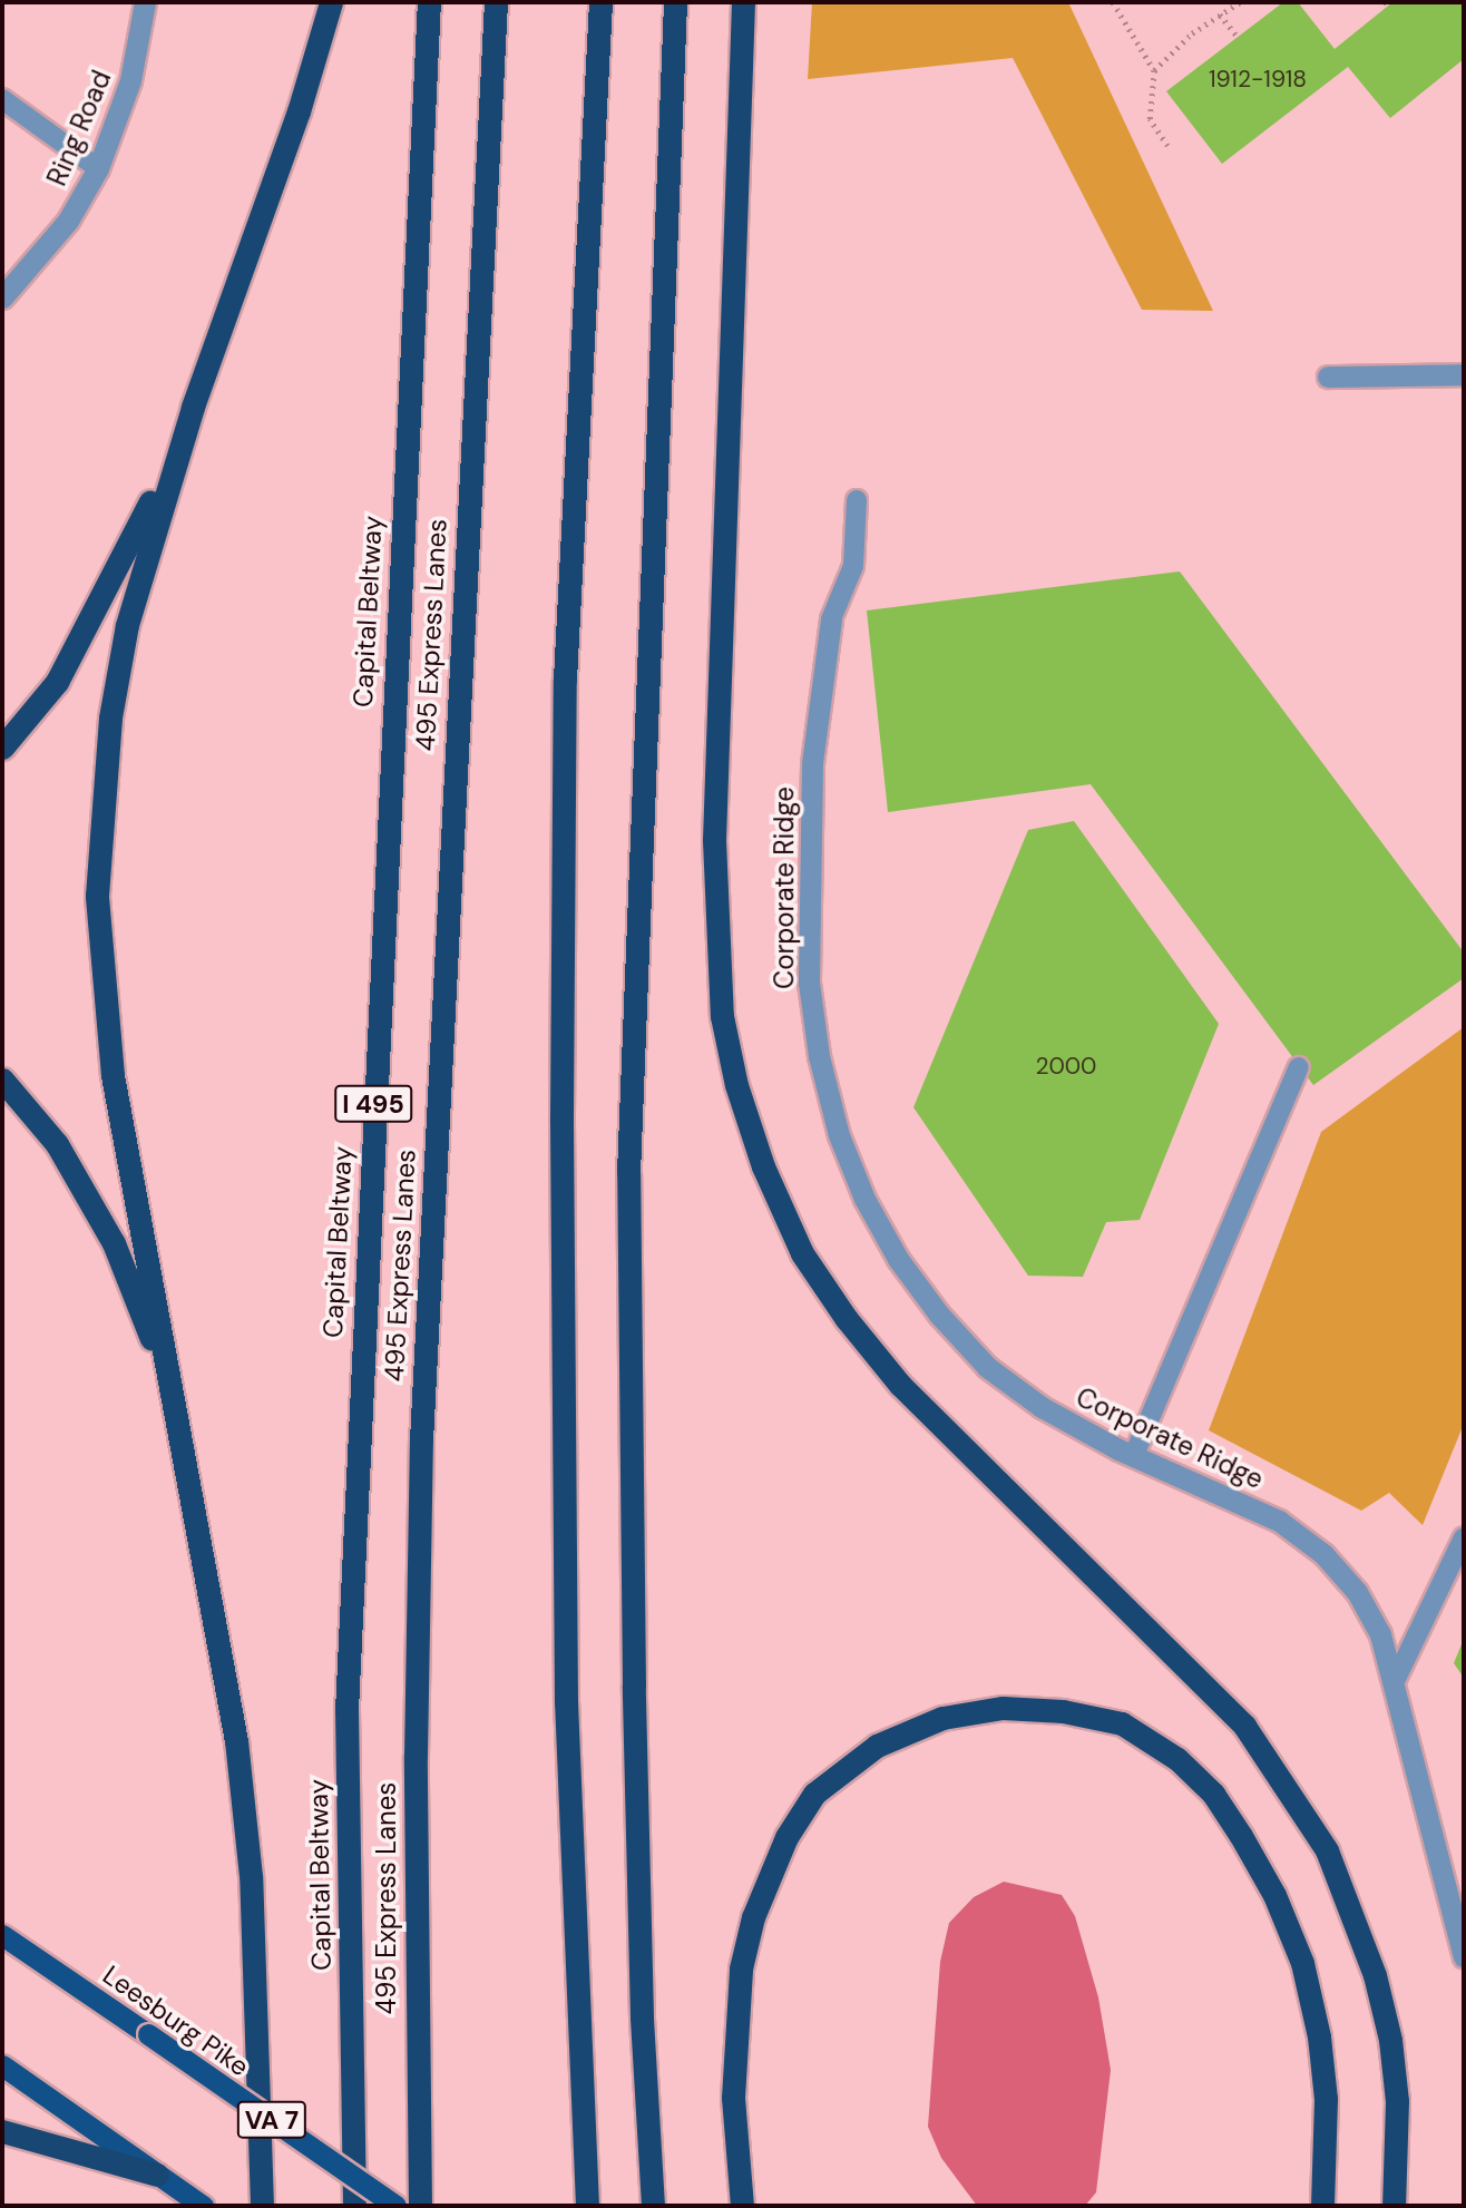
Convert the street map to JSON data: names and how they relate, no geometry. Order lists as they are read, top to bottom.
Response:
{
  "streets": {
    "highway": [
      "Capital Beltway",
      "495 Express Lanes",
      "I 495",
      "Leesburg Pike",
      "VA 7"
    ],
    "street": ["Ring Road", "Corporate Ridge"]
  },
  "house_numbers": ["1912-1918", "2000"]
}
